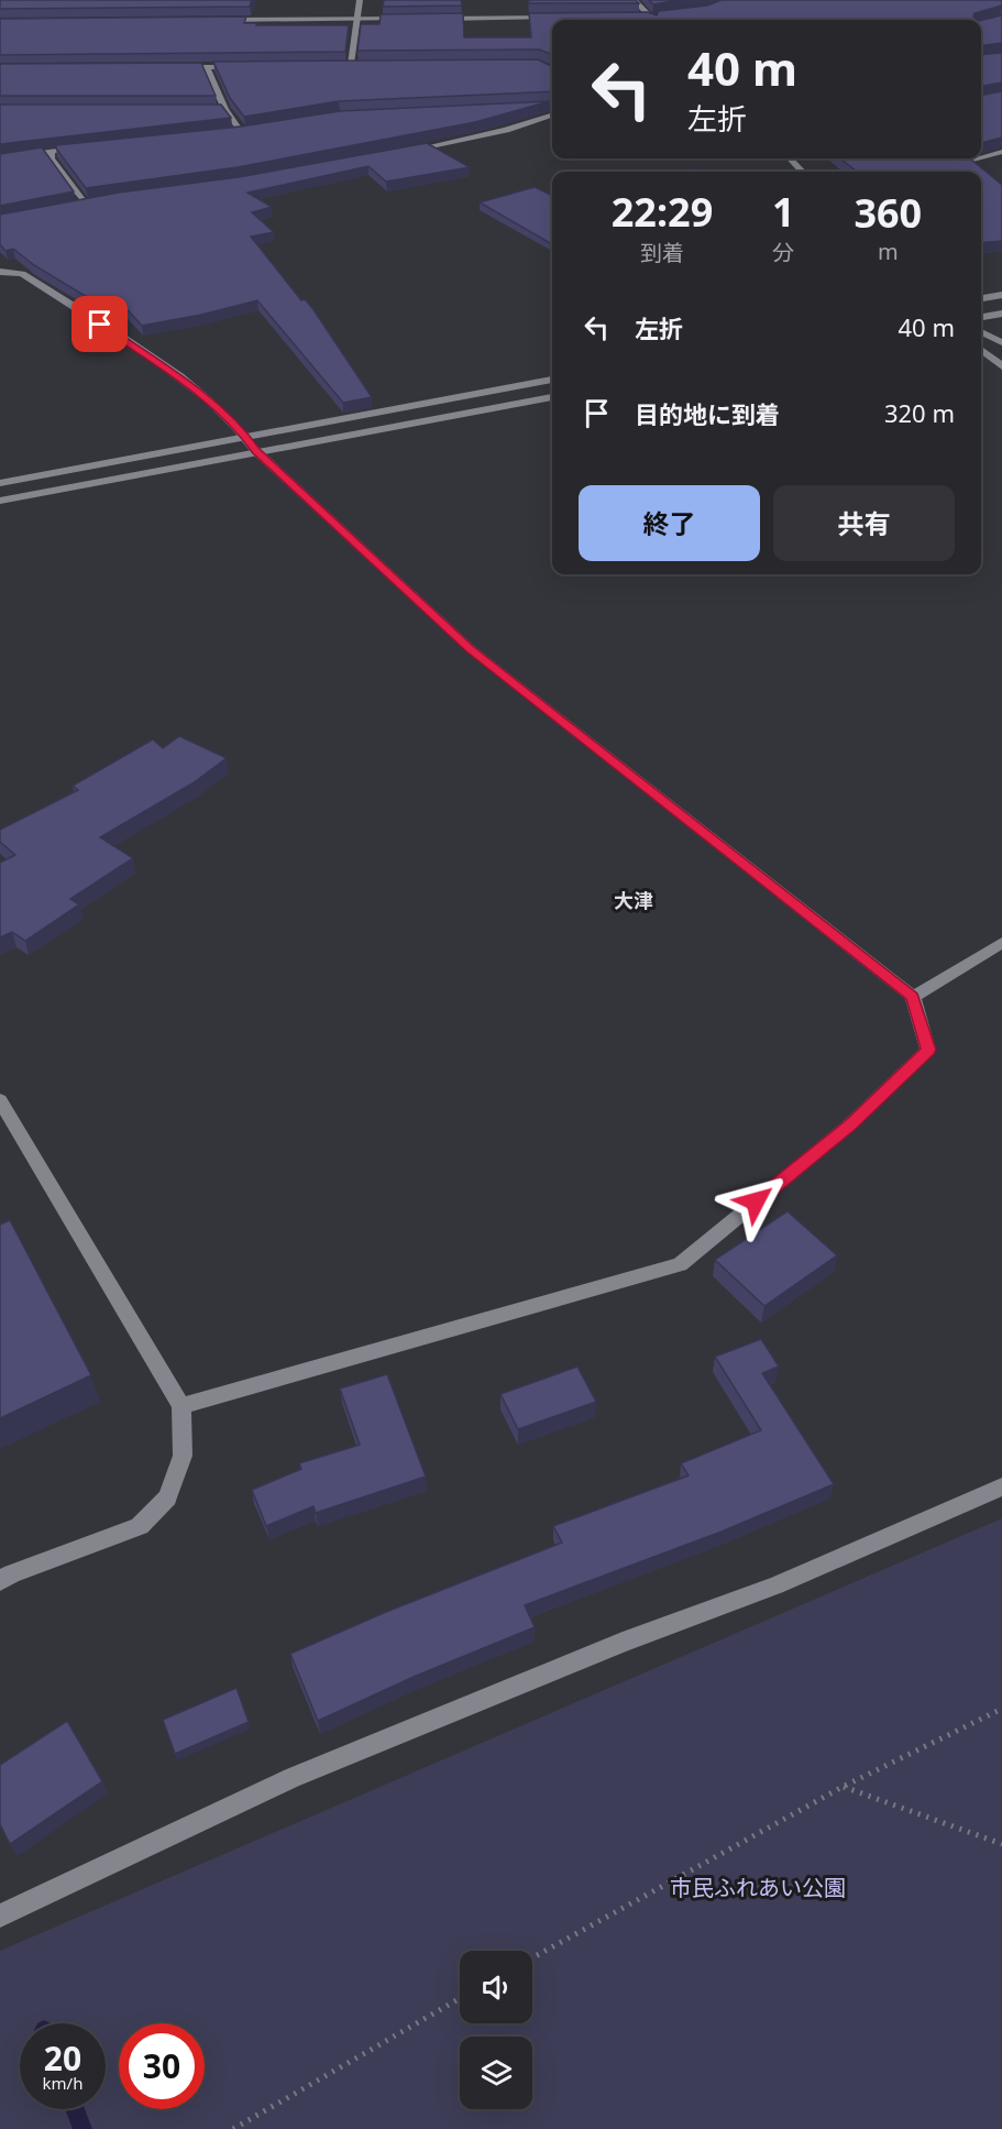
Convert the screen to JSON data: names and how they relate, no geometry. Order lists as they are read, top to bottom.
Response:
{
  "districts": ["大津"],
  "parks": ["市民ふれあい公園"],
  "page": {
    "turn": ["40 m", "左折"],
    "eta": [
      "22:29",
      "到着",
      "1",
      "分",
      "360",
      "m"
    ],
    "list": [
      {
        "name": "左折",
        "value": "40 m"
      },
      {
        "name": "目的地に到着",
        "value": "320 m"
      }
    ],
    "buttons": ["終了", "共有"],
    "speed": "20 km/h",
    "limit": "30"
  }
}
